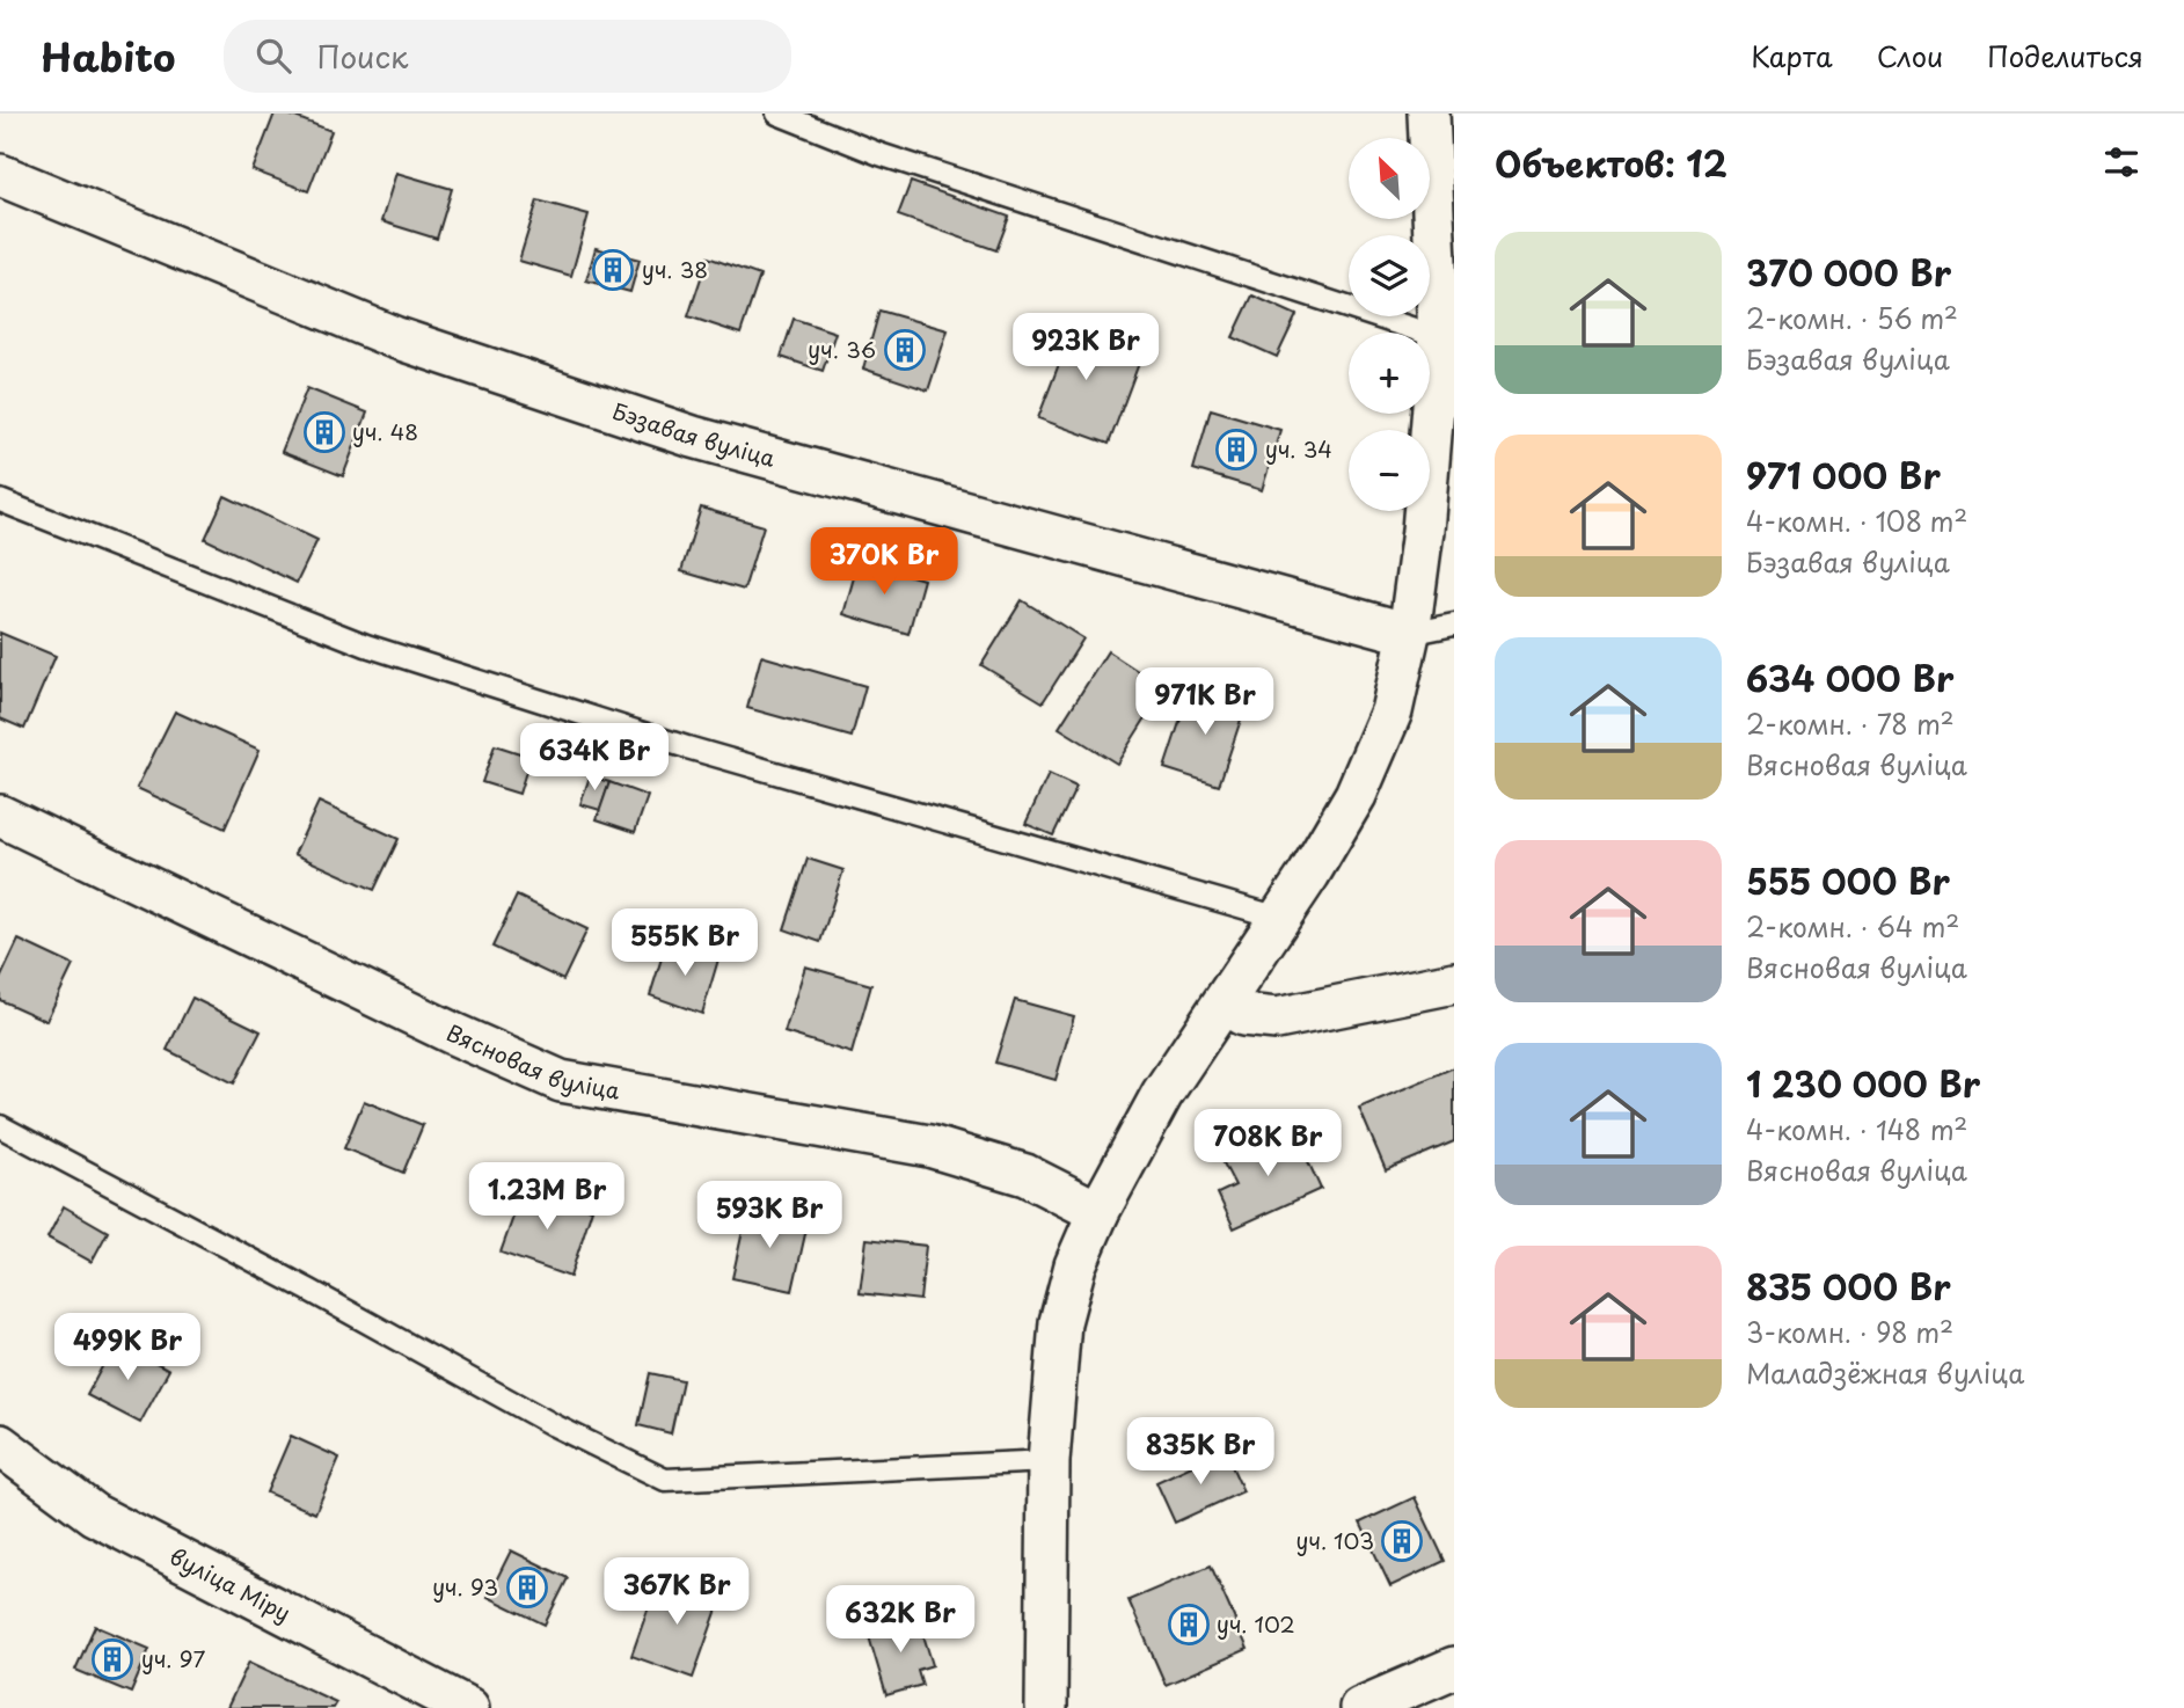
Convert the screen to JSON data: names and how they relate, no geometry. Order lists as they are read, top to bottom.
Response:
{
  "streets": {
    "street": ["Бэзавая вуліца", "Вясновая вуліца", "вуліца Міру"]
  },
  "places": {
    "building": [
      "уч. 38",
      "уч. 36",
      "уч. 48",
      "уч. 34",
      "уч. 103",
      "уч. 93",
      "уч. 102",
      "уч. 97"
    ]
  },
  "north": "top left",
  "page": {
    "header": "Habito",
    "search": "Поиск",
    "nav": ["Карта", "Слои", "Поделиться"],
    "heading": "Объектов: 12",
    "map_buttons": ["+", "−"],
    "list": [
      {
        "name": "370 000 Br",
        "note": "2-комн. · 56 m² · Бэзавая вуліца"
      },
      {
        "name": "971 000 Br",
        "note": "4-комн. · 108 m² · Бэзавая вуліца"
      },
      {
        "name": "634 000 Br",
        "note": "2-комн. · 78 m² · Вясновая вуліца"
      },
      {
        "name": "555 000 Br",
        "note": "2-комн. · 64 m² · Вясновая вуліца"
      },
      {
        "name": "1 230 000 Br",
        "note": "4-комн. · 148 m² · Вясновая вуліца"
      },
      {
        "name": "835 000 Br",
        "note": "3-комн. · 98 m² · Маладзёжная вуліца"
      }
    ],
    "price": [
      "923K Br",
      "370K Br",
      "971K Br",
      "634K Br",
      "555K Br",
      "708K Br",
      "1.23M Br",
      "593K Br",
      "499K Br",
      "835K Br",
      "367K Br",
      "632K Br"
    ]
  }
}
